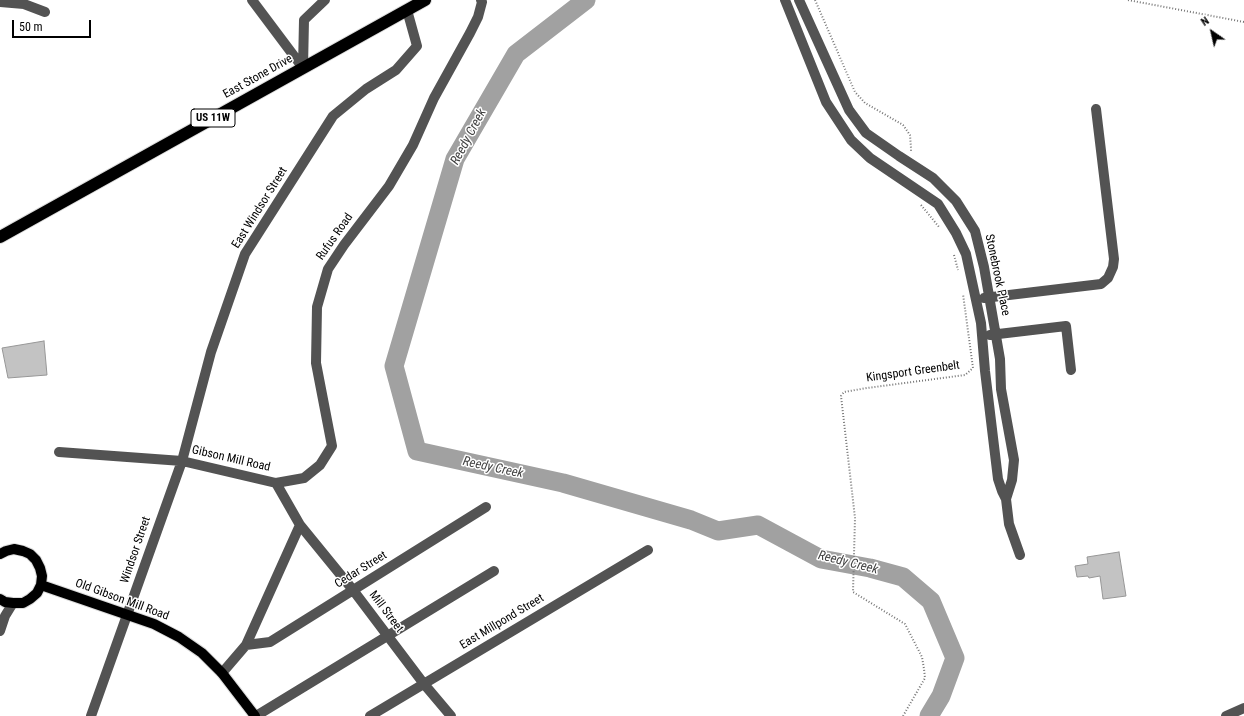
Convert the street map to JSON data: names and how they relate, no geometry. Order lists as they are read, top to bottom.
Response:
{
  "streets": {
    "highway": ["East Stone Drive", "US 11W"],
    "main road": ["Old Gibson Mill Road"],
    "street": [
      "East Windsor Street",
      "Rufus Road",
      "Stonebrook Place",
      "Gibson Mill Road",
      "Windsor Street",
      "Cedar Street",
      "Mill Street",
      "East Millpond Street"
    ],
    "path": ["Kingsport Greenbelt"]
  },
  "crossings": [
    ["East Stone Drive", "East Windsor Street"],
    ["East Windsor Street", "Gibson Mill Road"],
    ["East Windsor Street", "Windsor Street"],
    ["Rufus Road", "Gibson Mill Road"],
    ["Gibson Mill Road", "Windsor Street"],
    ["Gibson Mill Road", "Mill Street"],
    ["Windsor Street", "Old Gibson Mill Road"],
    ["Cedar Street", "Mill Street"],
    ["Mill Street", "East Millpond Street"]
  ],
  "water": ["Reedy Creek"],
  "scale_bar": "50 m",
  "north": "top left"
}
